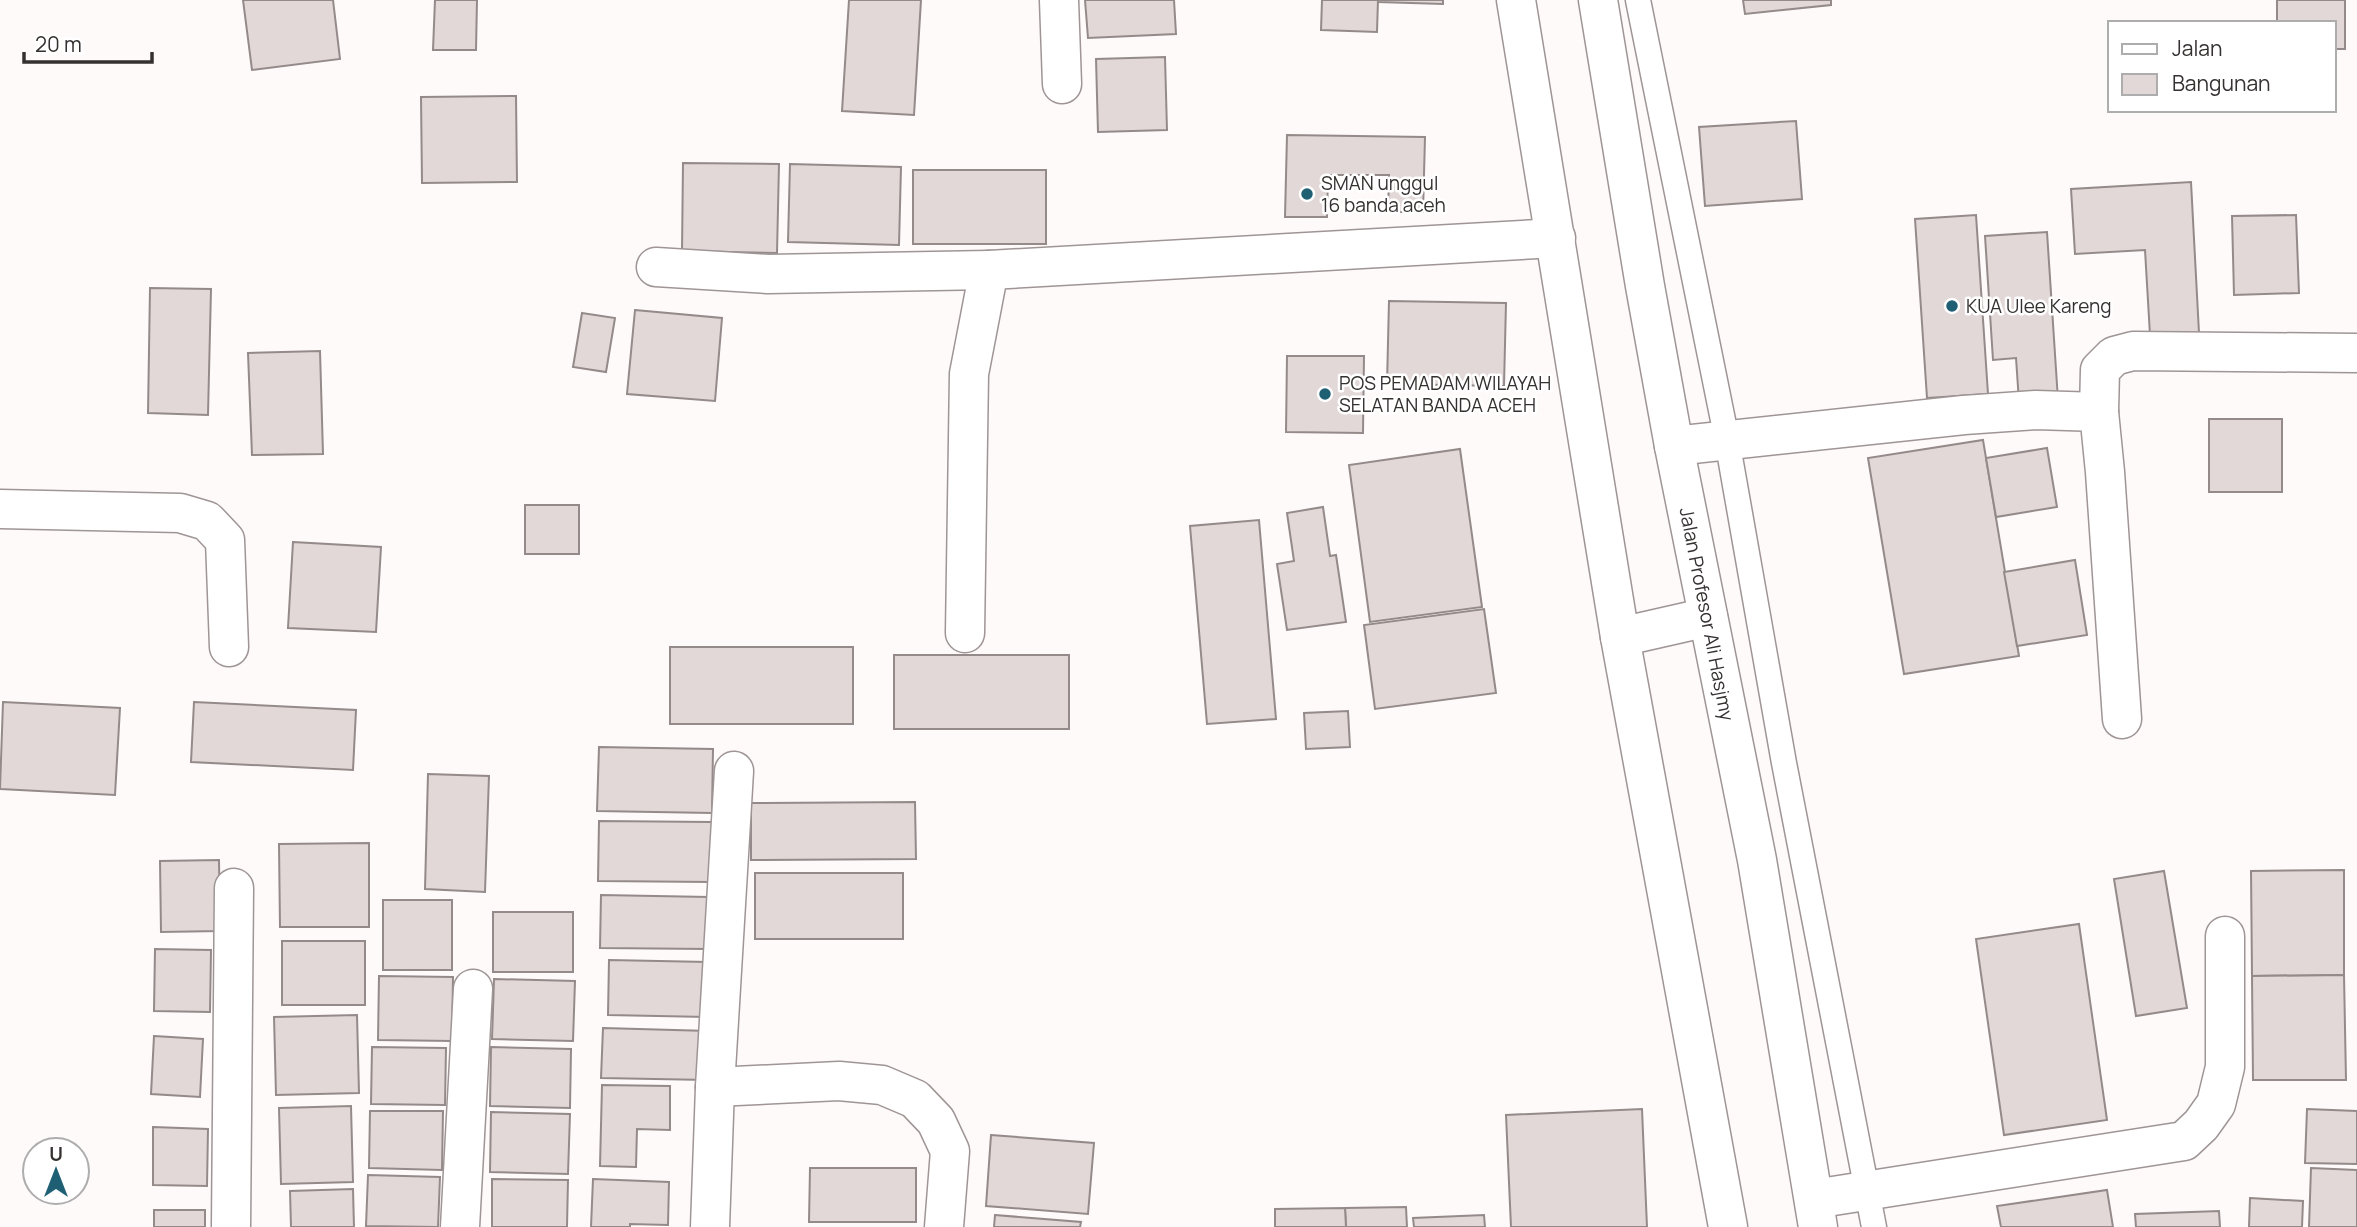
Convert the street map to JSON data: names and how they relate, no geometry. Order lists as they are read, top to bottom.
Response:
{
  "streets": {
    "street": ["Jalan Profesor Ali Hasjmy"]
  },
  "places": ["SMAN unggul 16 banda aceh", "KUA Ulee Kareng", "POS PEMADAM WILAYAH SELATAN BANDA ACEH"],
  "legend": ["Jalan", "Bangunan"],
  "scale_bar": "20 m",
  "north": "top"
}
